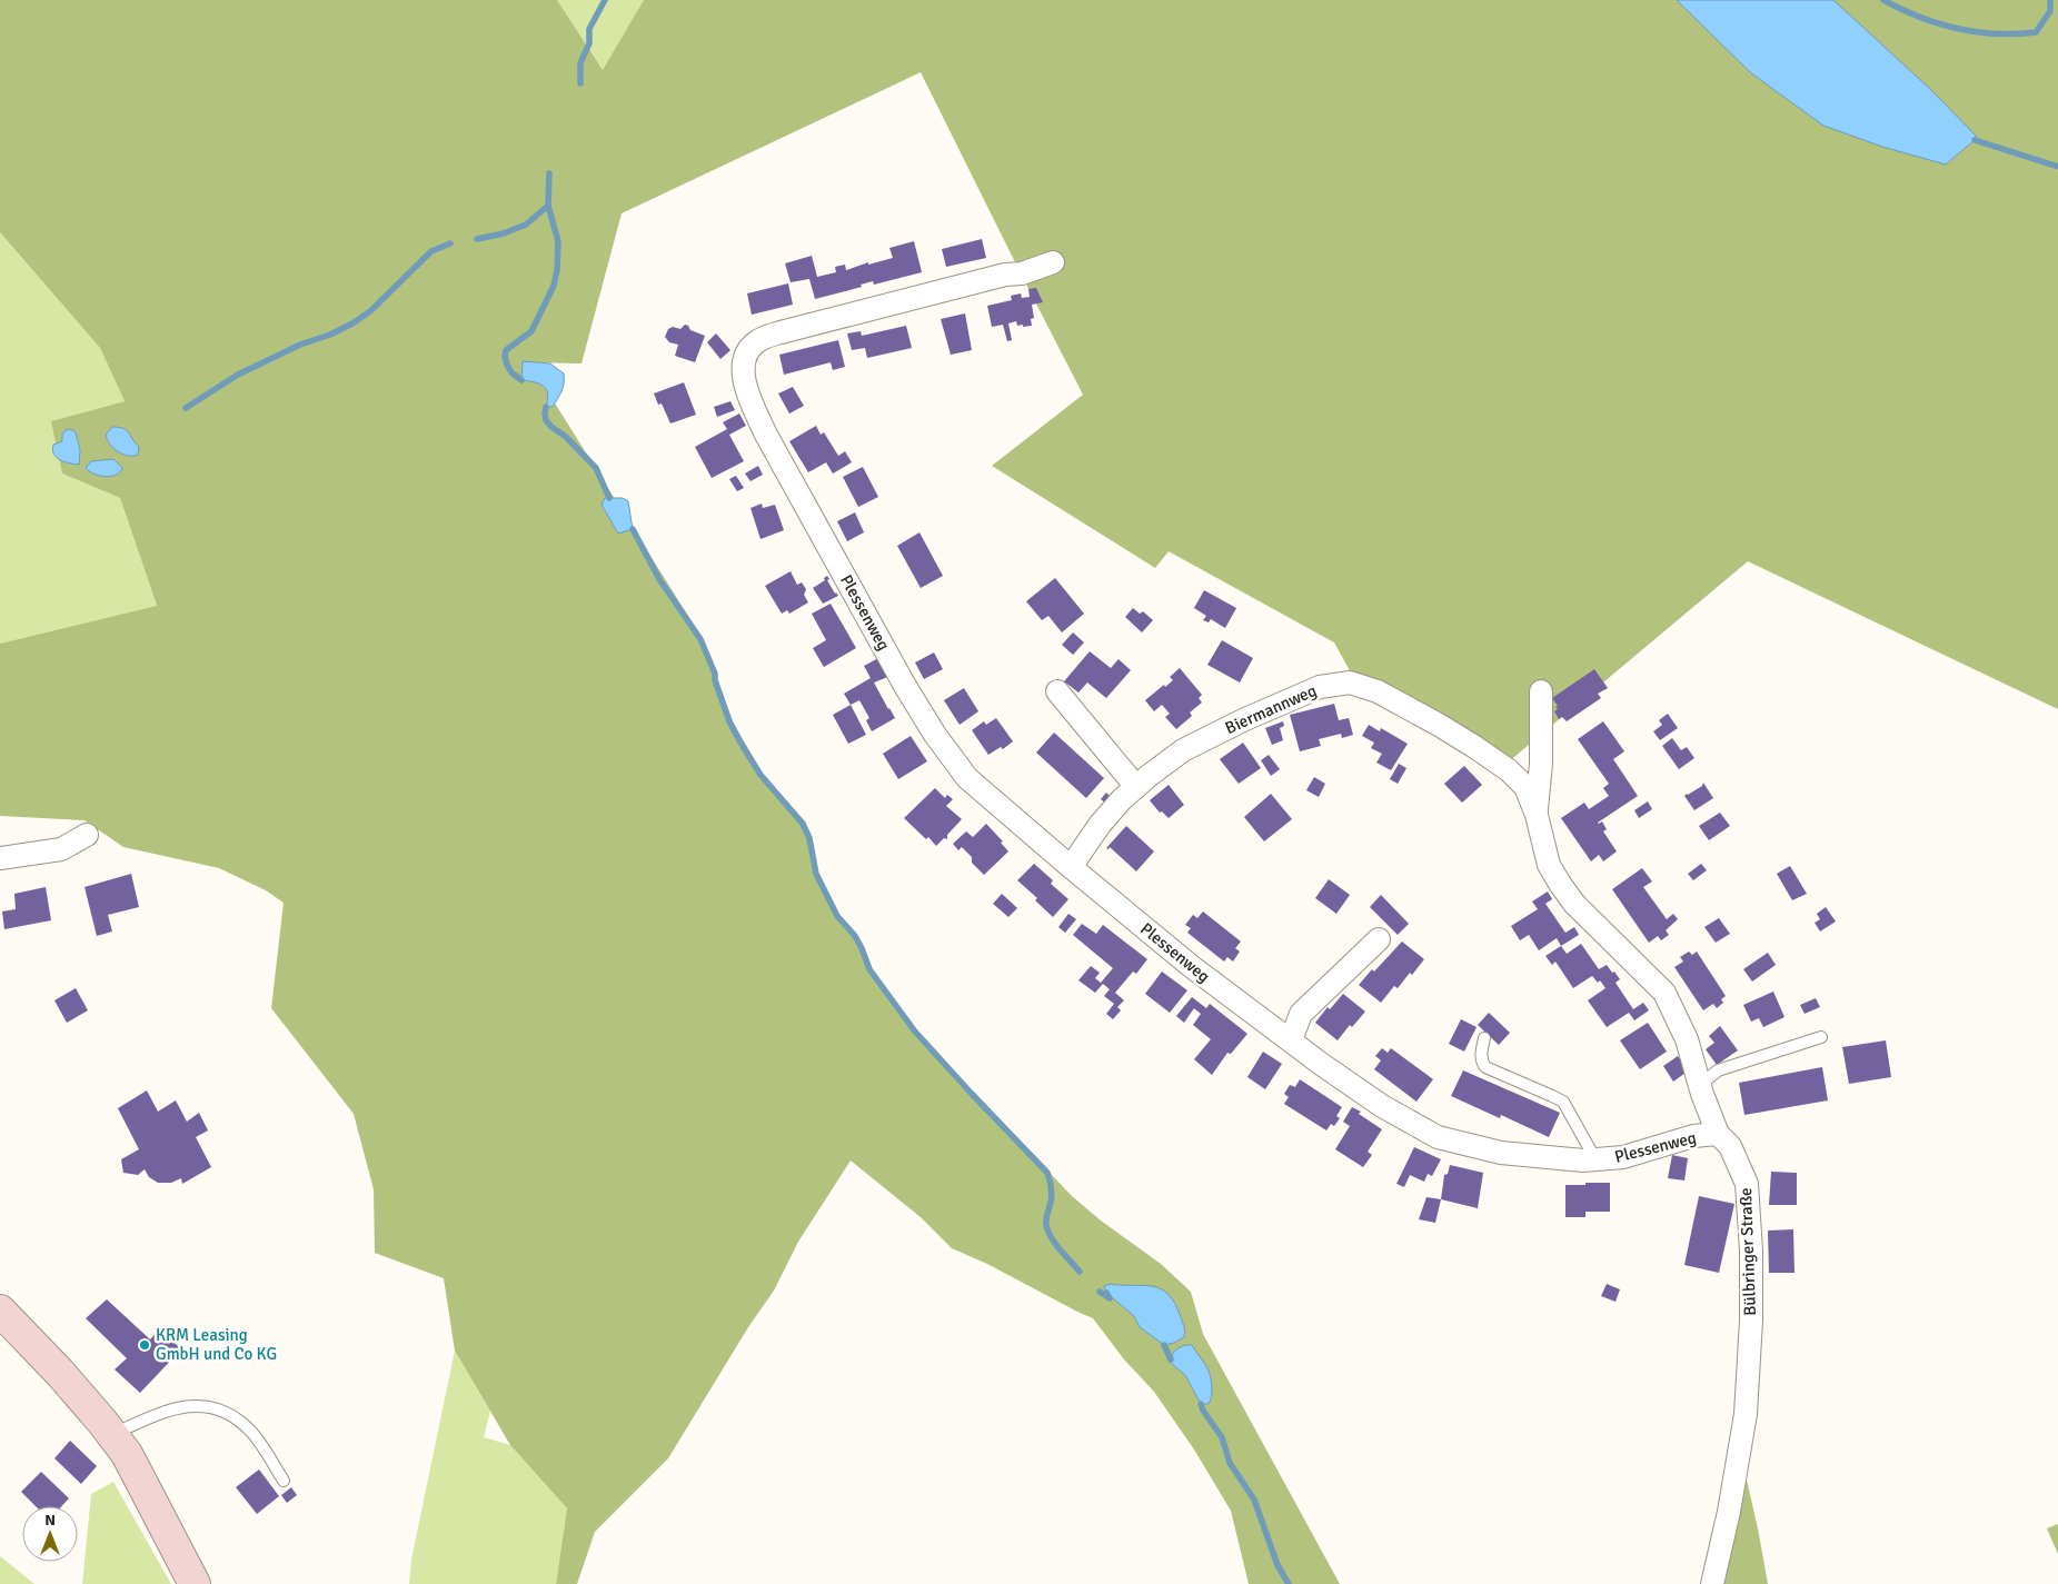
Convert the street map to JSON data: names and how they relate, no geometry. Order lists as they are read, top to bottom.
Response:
{
  "streets": {
    "street": ["Plessenweg", "Biermannweg", "Bülbringer Straße"]
  },
  "crossings": [
    ["Plessenweg", "Biermannweg"],
    ["Plessenweg", "Bülbringer Straße"],
    ["Biermannweg", "Bülbringer Straße"]
  ],
  "places": ["KRM Leasing GmbH und Co KG"],
  "north": "top"
}
